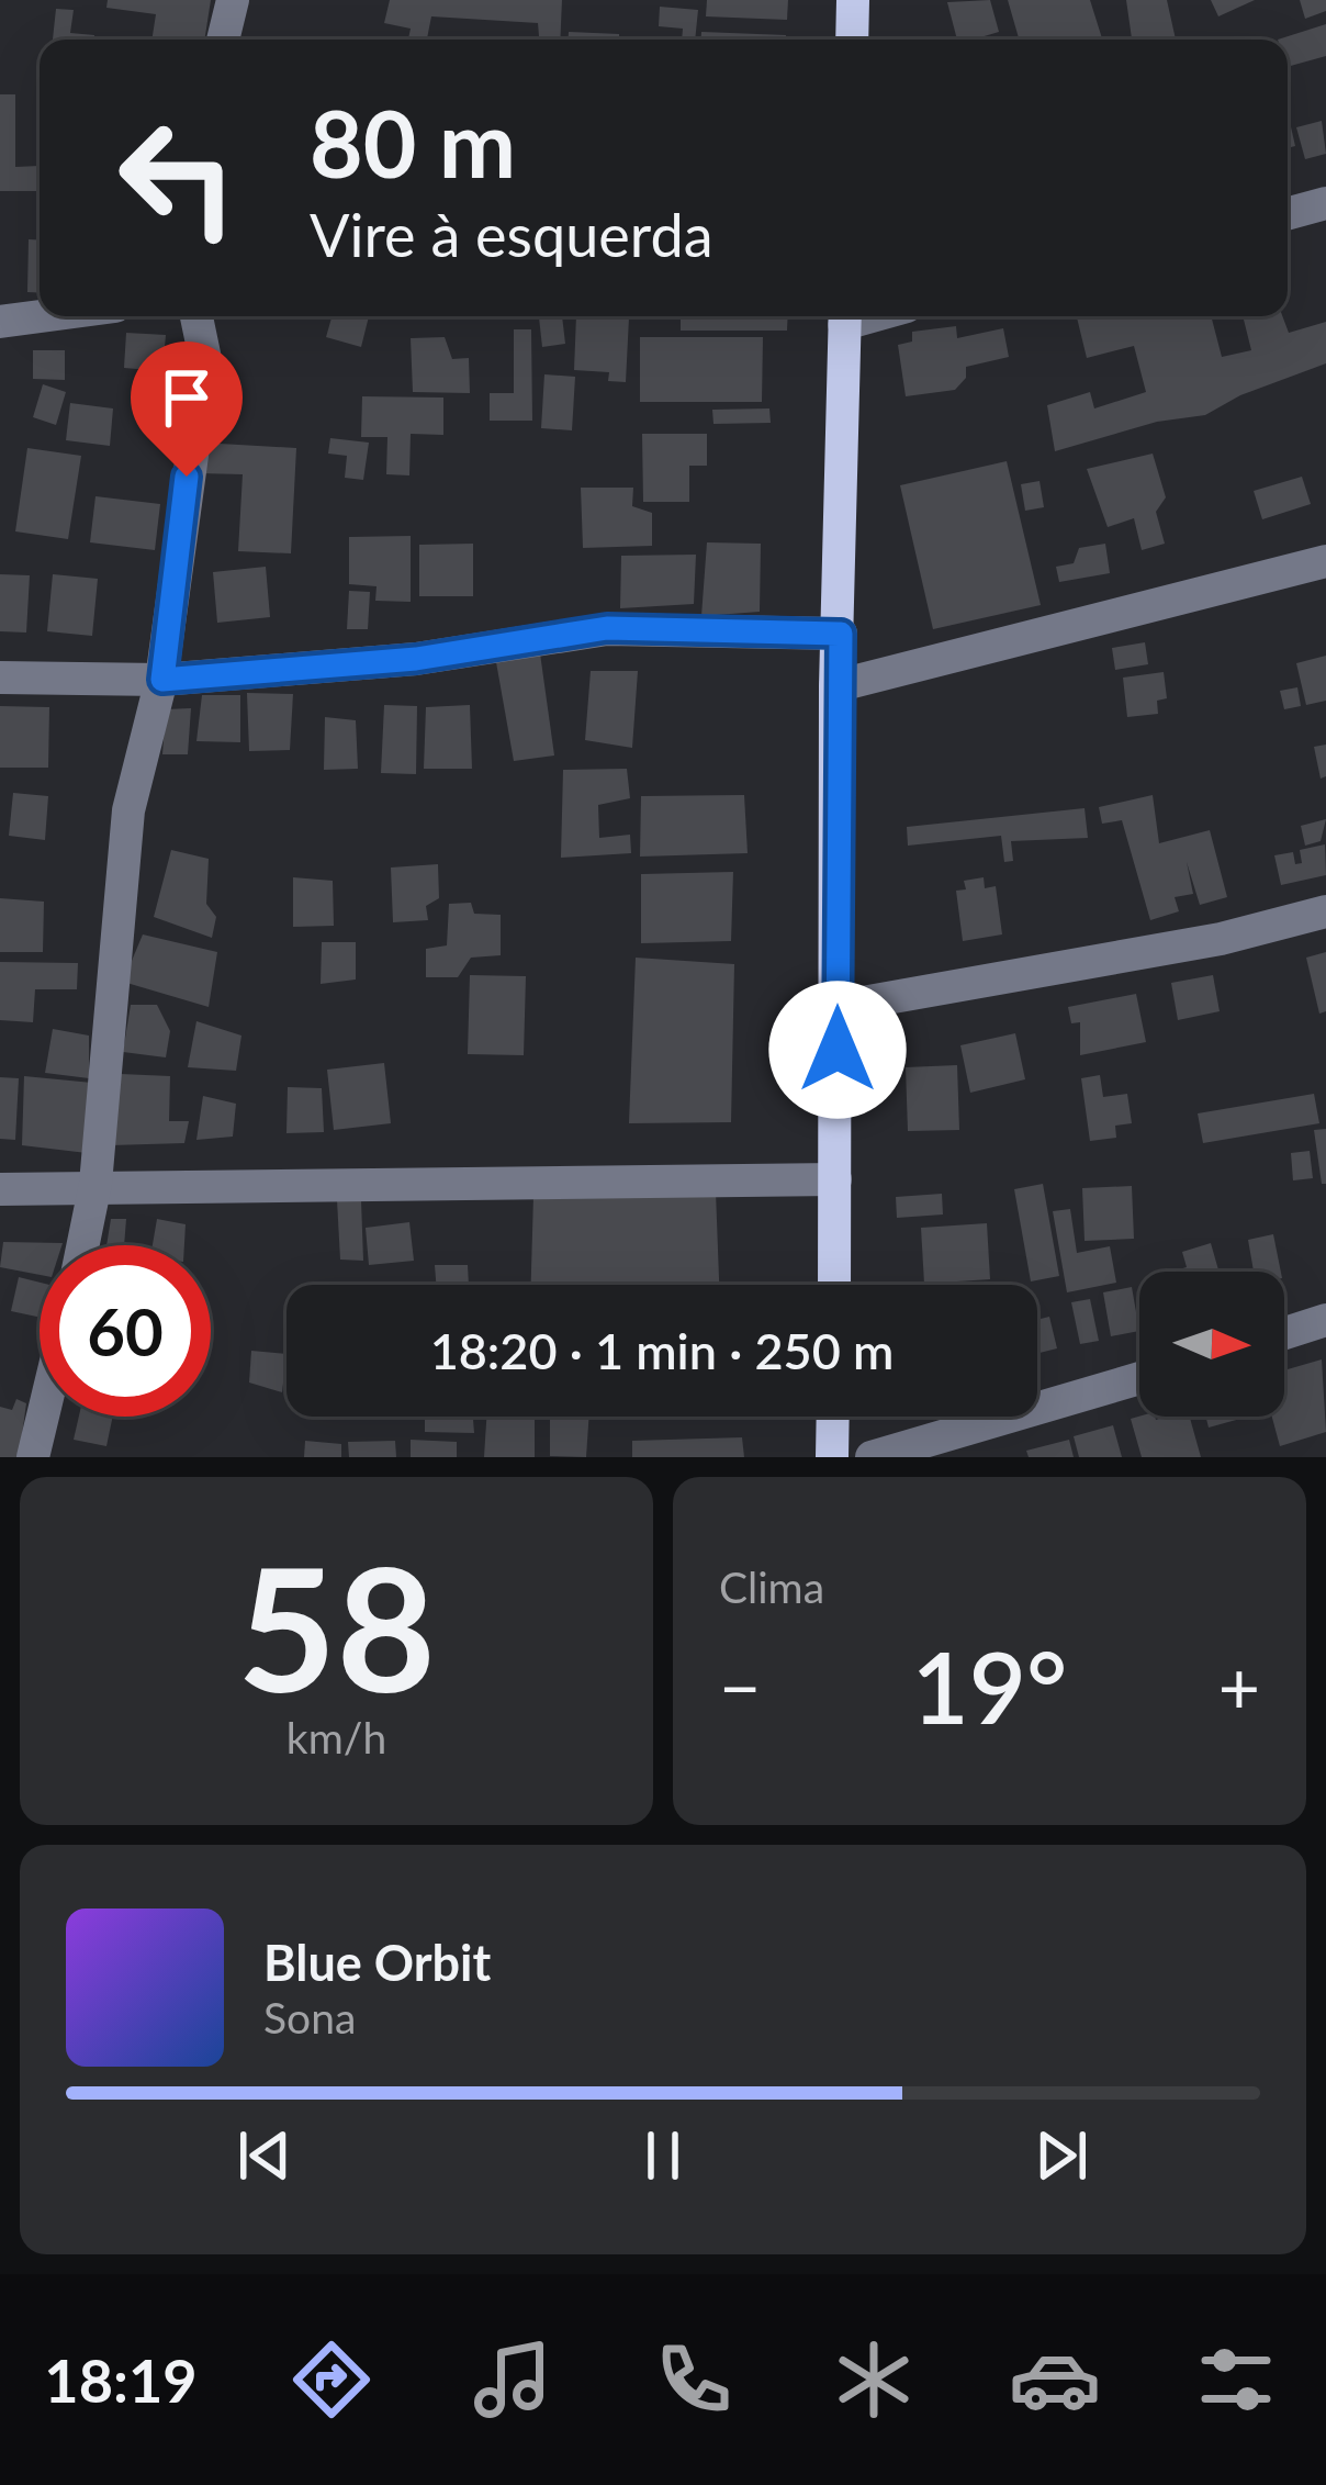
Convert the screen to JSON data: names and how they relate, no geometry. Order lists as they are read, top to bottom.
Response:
{
  "north": "right",
  "page": {
    "turn": ["80 m", "Vire à esquerda"],
    "limit": "60",
    "trip": "18:20 · 1 min · 250 m",
    "tile": [
      ["58", "km/h"],
      "Clima"
    ],
    "heat": ["−", "19°", "+"],
    "song": ["Blue Orbit", "Sona"],
    "tabs": "18:19"
  }
}
